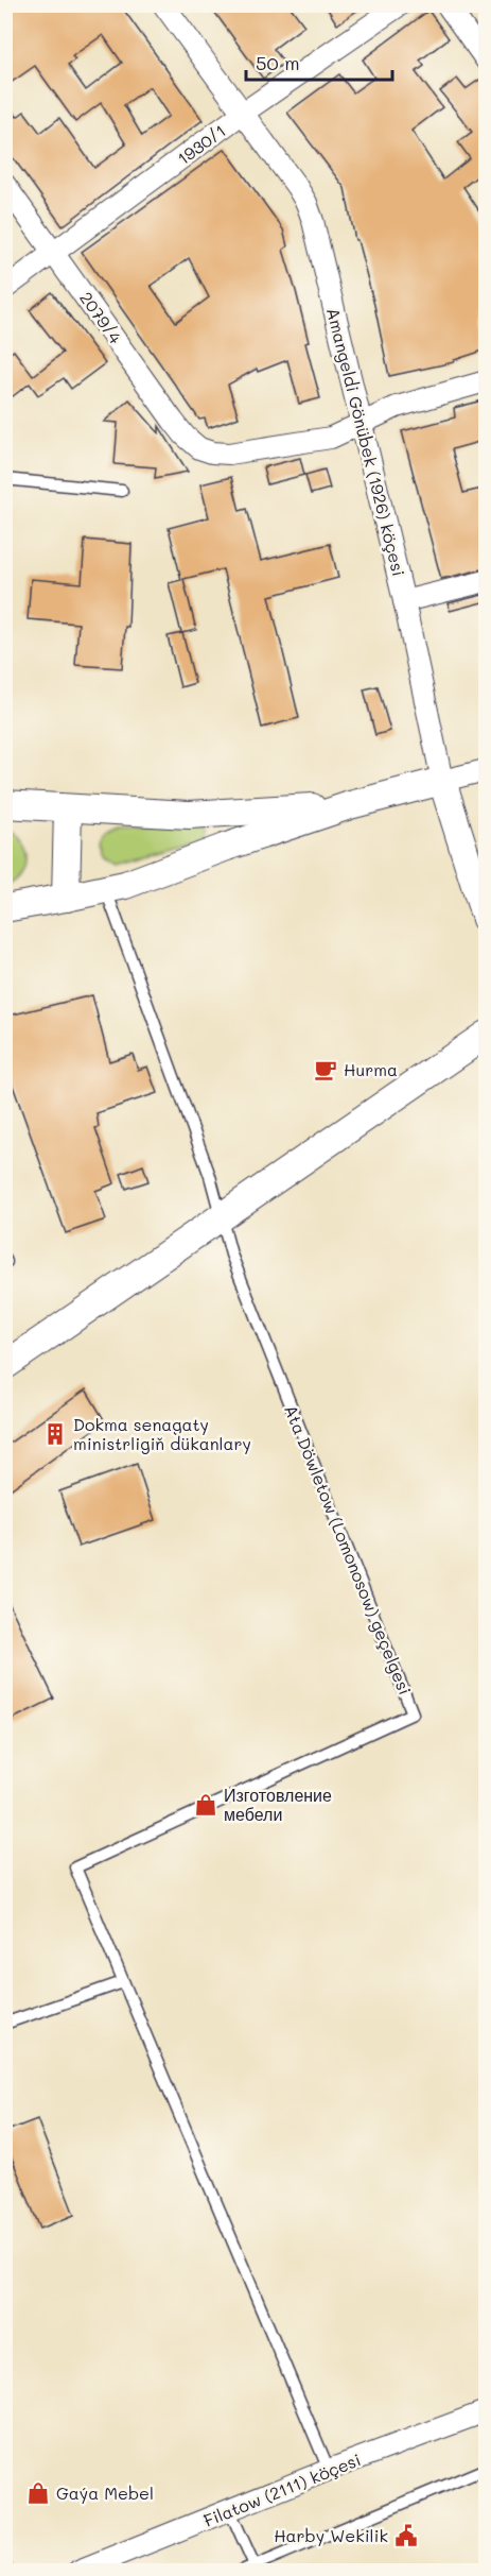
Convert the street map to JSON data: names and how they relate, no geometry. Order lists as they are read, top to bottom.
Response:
{
  "streets": {
    "street": [
      "1930/1",
      "2079/4",
      "Amangeldi Gönübek (1926) köçesi",
      "Filatow (2111) köçesi"
    ],
    "lane": ["Ata Döwletow (Lomonosow) geçelgesi"]
  },
  "crossings": [
    ["1930/1", "2079/4"],
    ["1930/1", "Amangeldi Gönübek (1926) köçesi"],
    ["2079/4", "Amangeldi Gönübek (1926) köçesi"]
  ],
  "places": {
    "cafe": ["Hurma"],
    "building": ["Dokma senagaty ministrligiň dükanlary"],
    "shop": ["Изготовление мебели", "Gaýa Mebel"],
    "public building": ["Harby Wekilik"]
  },
  "scale_bar": "50 m"
}
